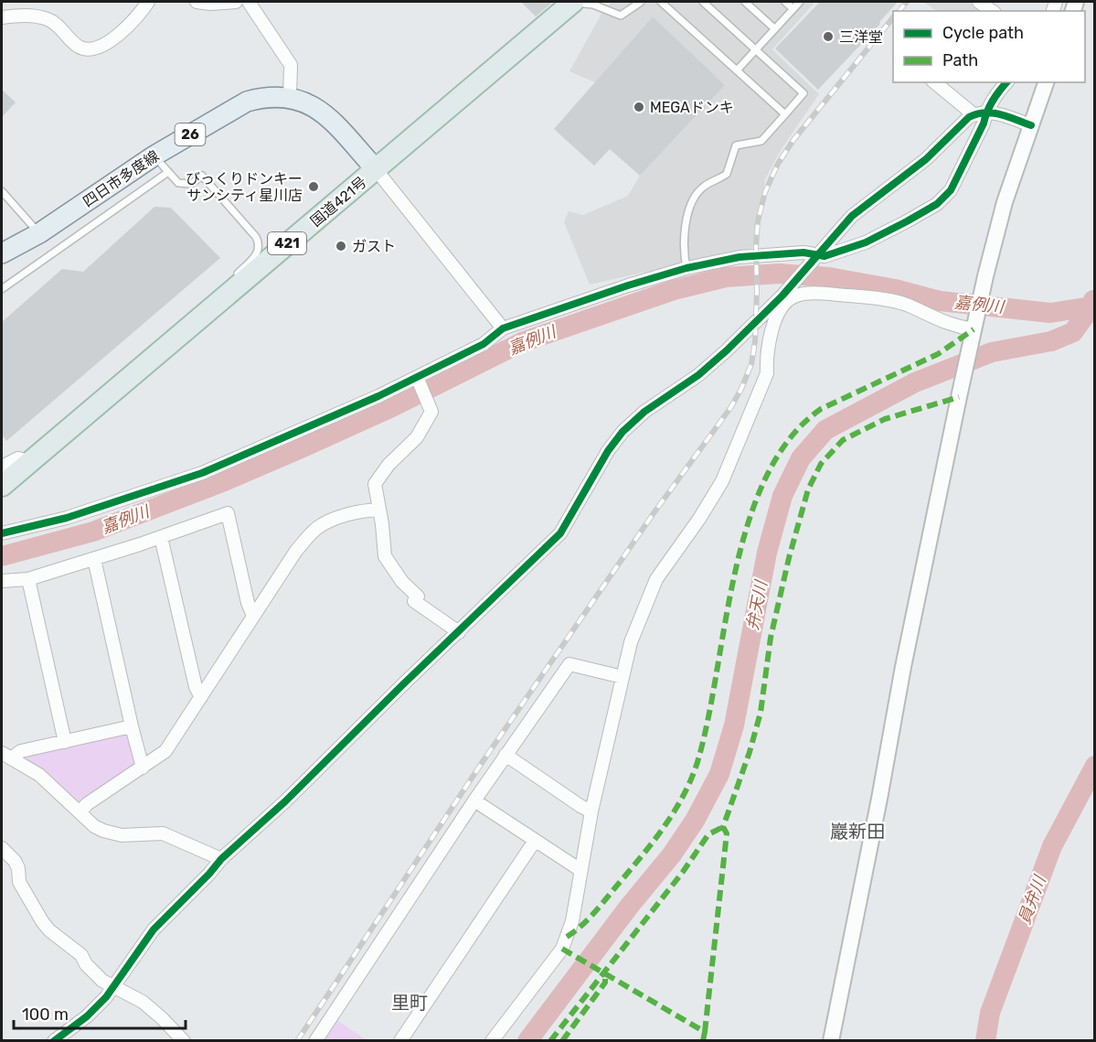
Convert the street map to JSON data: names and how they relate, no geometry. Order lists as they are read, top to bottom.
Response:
{
  "streets": {
    "highway": ["国道421号", "421"],
    "main road": ["26", "四日市多度線"]
  },
  "crossings": [
    ["四日市多度線", "国道421号"]
  ],
  "districts": ["巖新田", "里町"],
  "water": ["嘉例川", "弁天川", "員弁川"],
  "places": [
    "三洋堂",
    "MEGAドンキ",
    "びっくりドンキー サンシティ星川店",
    "ガスト"
  ],
  "legend": ["Cycle path", "Path"],
  "scale_bar": "100 m"
}
